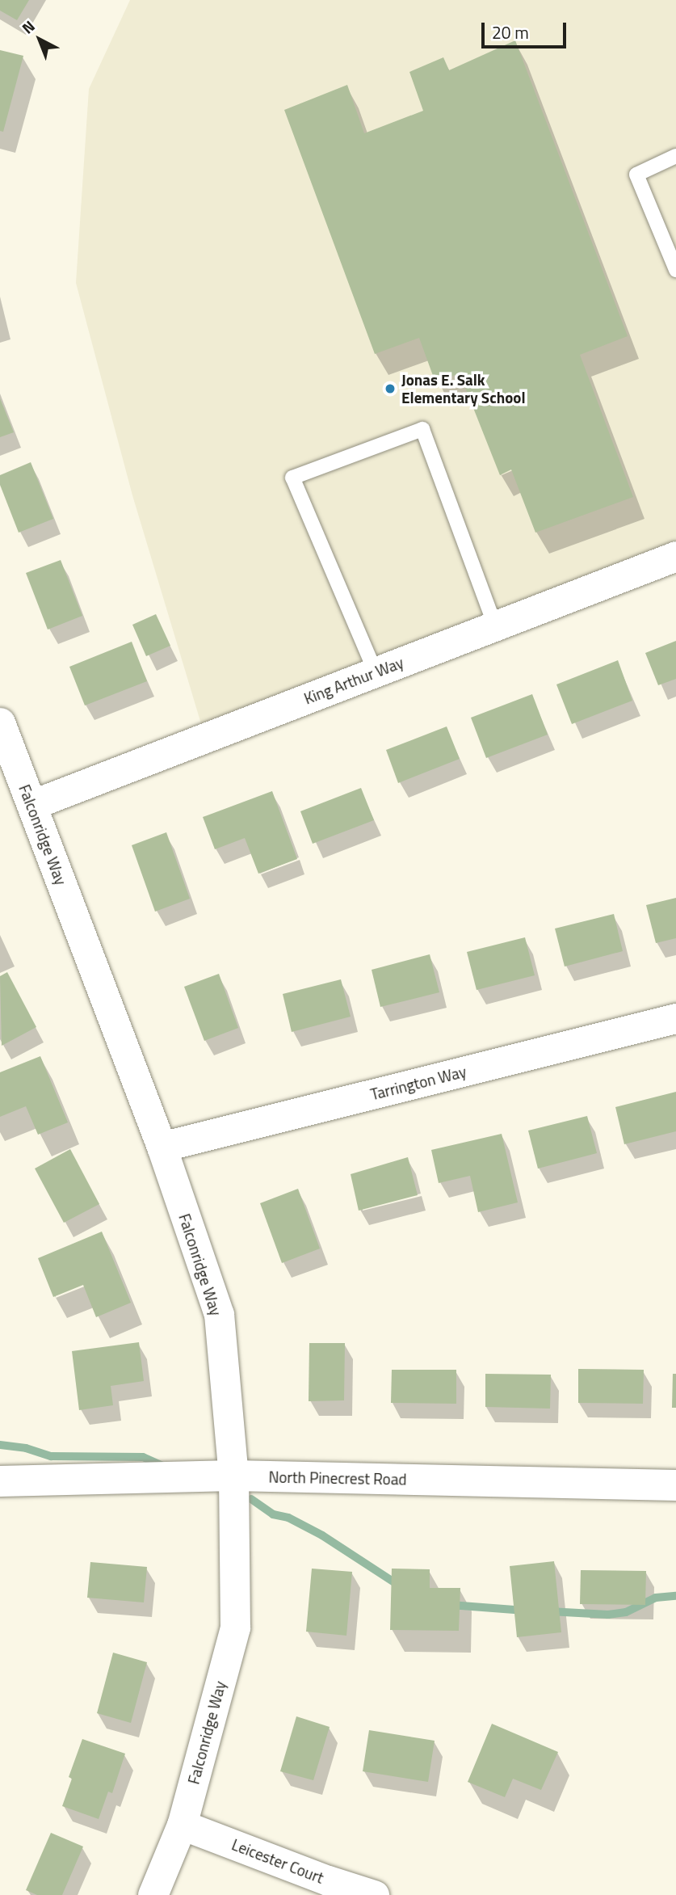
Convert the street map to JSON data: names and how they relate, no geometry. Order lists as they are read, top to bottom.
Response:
{
  "streets": {
    "street": [
      "King Arthur Way",
      "Falconridge Way",
      "Tarrington Way",
      "North Pinecrest Road",
      "Leicester Court"
    ]
  },
  "crossings": [
    ["King Arthur Way", "Falconridge Way"],
    ["Falconridge Way", "Tarrington Way"],
    ["Falconridge Way", "North Pinecrest Road"],
    ["Falconridge Way", "Leicester Court"]
  ],
  "places": ["Jonas E. Salk Elementary School"],
  "scale_bar": "20 m",
  "north": "top left"
}
